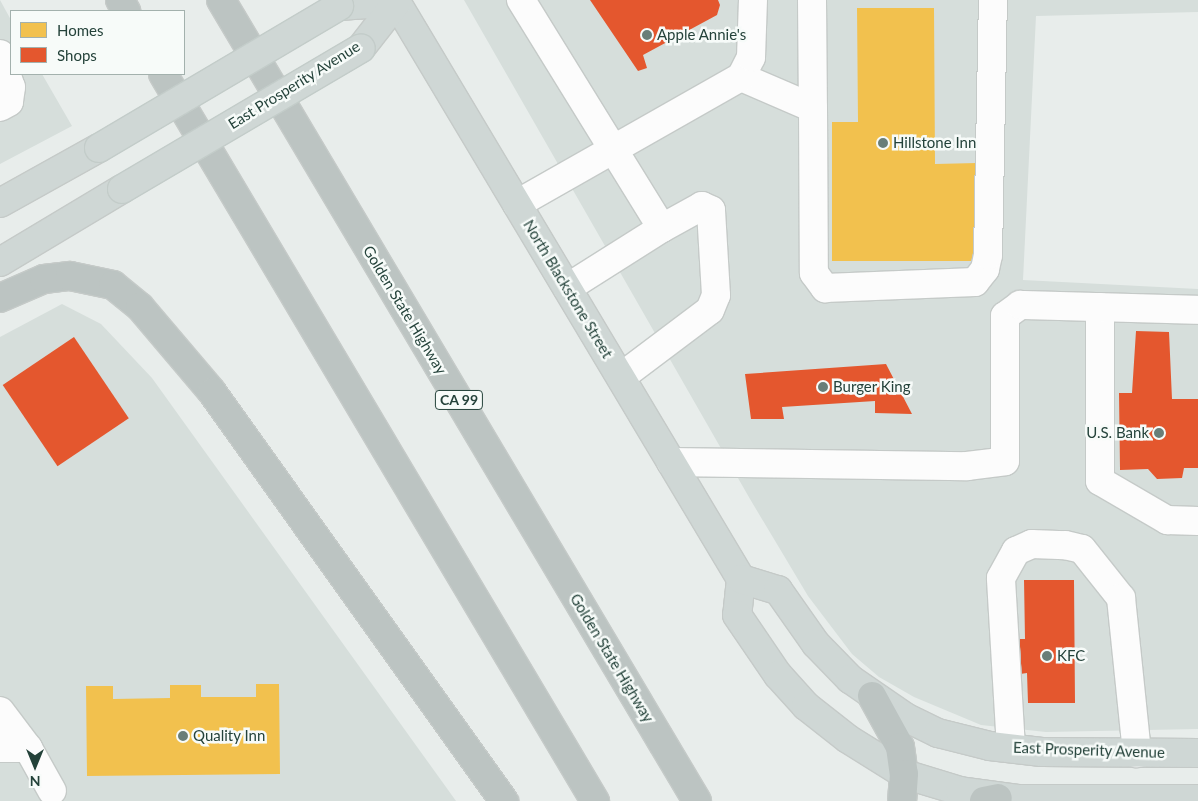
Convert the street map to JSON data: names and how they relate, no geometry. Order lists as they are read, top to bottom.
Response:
{
  "streets": {
    "highway": ["Golden State Highway", "CA 99"],
    "main road": ["East Prosperity Avenue", "North Blackstone Street"]
  },
  "crossings": [
    ["East Prosperity Avenue", "North Blackstone Street"]
  ],
  "places": [
    "Apple Annie's",
    "Hillstone Inn",
    "Burger King",
    "U.S. Bank",
    "KFC",
    "Quality Inn"
  ],
  "legend": ["Homes", "Shops"],
  "north": "bottom"
}
